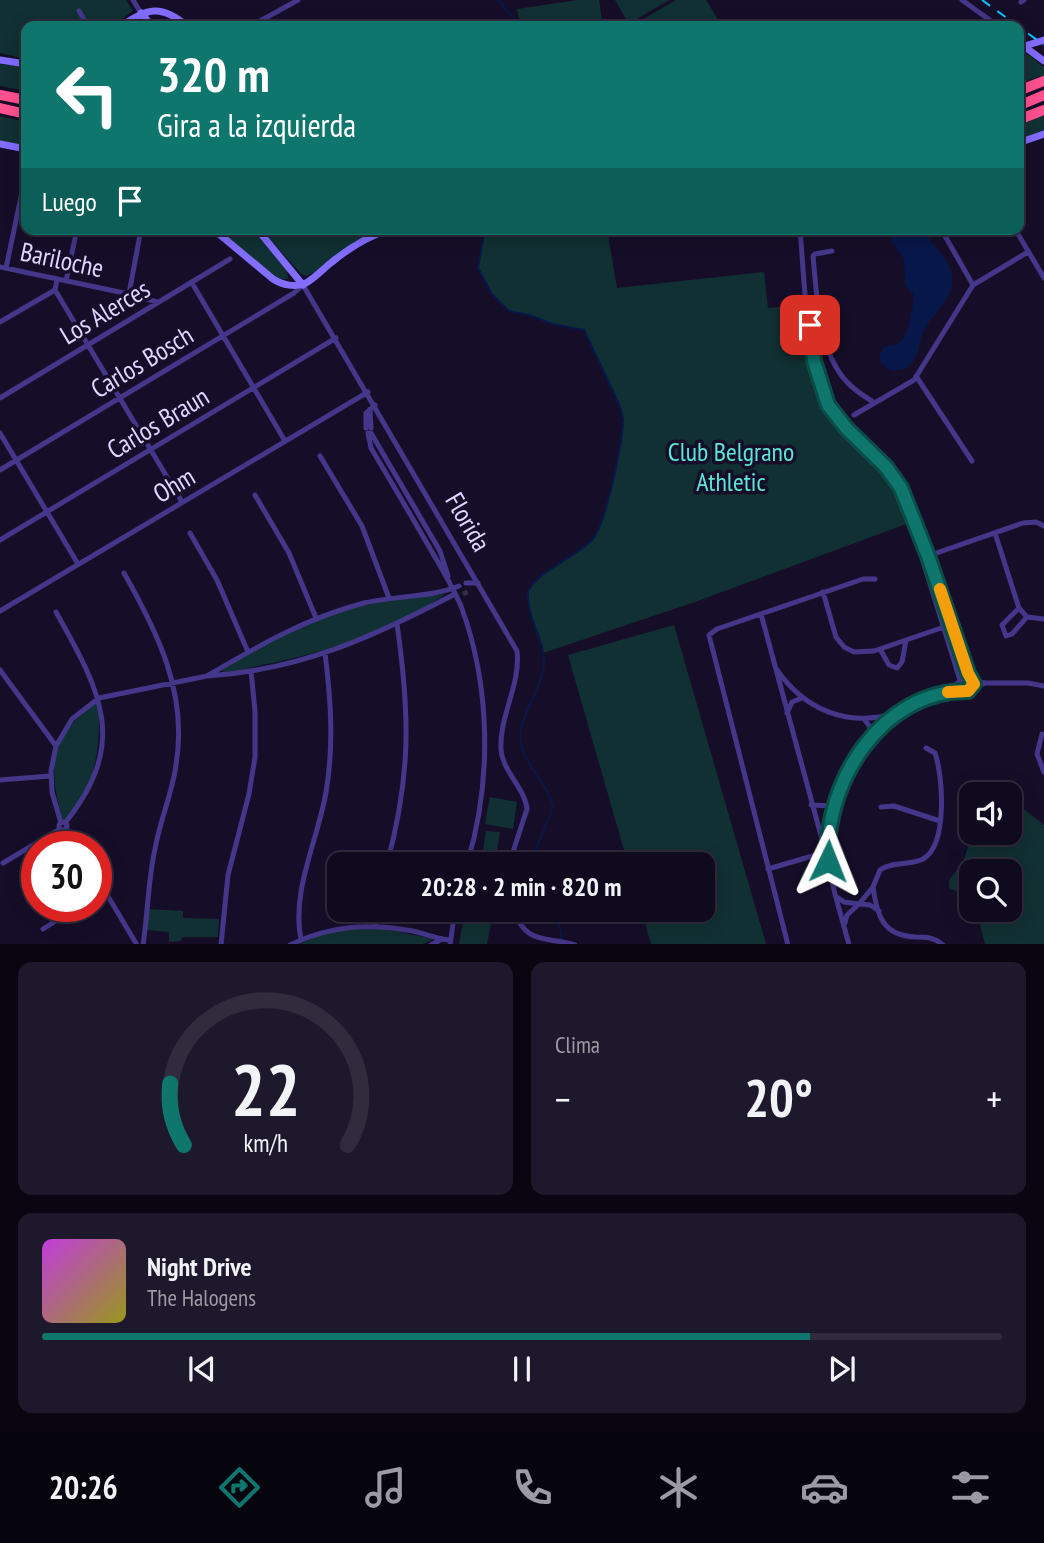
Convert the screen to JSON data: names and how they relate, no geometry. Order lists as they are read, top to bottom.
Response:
{
  "streets": {
    "street": [
      "Bariloche",
      "Los Alerces",
      "Carlos Bosch",
      "Carlos Braun",
      "Ohm",
      "Florida"
    ]
  },
  "crossings": [
    ["Bariloche", "Los Alerces"],
    ["Carlos Bosch", "Florida"],
    ["Carlos Braun", "Florida"],
    ["Ohm", "Florida"]
  ],
  "parks": ["Club Belgrano Athletic"],
  "page": {
    "turn": ["320 m", "Gira a la izquierda"],
    "then": "Luego",
    "limit": "30",
    "trip": "20:28 · 2 min · 820 m",
    "tile": "Clima",
    "heat": ["−", "20°", "+"],
    "song": ["Night Drive", "The Halogens"],
    "tabs": "20:26",
    "gauge": ["22", "km/h"]
  }
}
